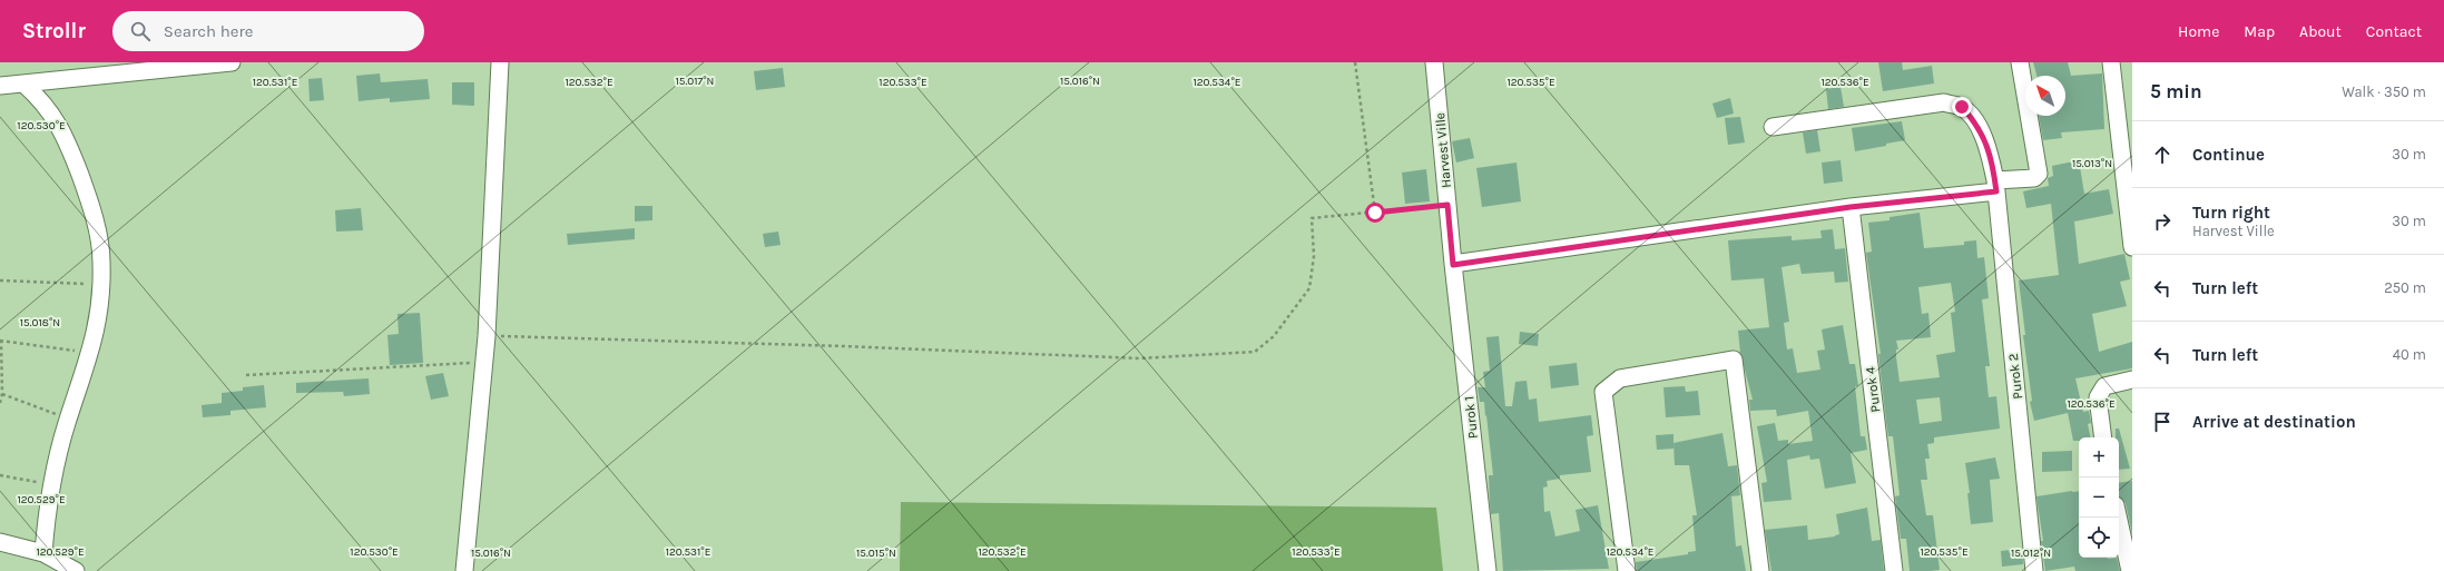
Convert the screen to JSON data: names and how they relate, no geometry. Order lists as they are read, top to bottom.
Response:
{
  "streets": {
    "street": [
      "Harvest Ville",
      "Purok 2",
      "Purok 4",
      "Purok 1"
    ]
  },
  "crossings": [
    ["Harvest Ville", "Purok 1"]
  ],
  "north": "top left",
  "page": {
    "header": "Strollr",
    "search": "Search here",
    "nav": [
      "Home",
      "Map",
      "About",
      "Contact"
    ],
    "heading": ["5 min", "Walk · 350 m"],
    "list": [
      ["Continue", "30 m"],
      ["Turn right", "Harvest Ville", "30 m"],
      ["Turn left", "250 m"],
      ["Turn left", "40 m"],
      "Arrive at destination"
    ],
    "map_buttons": ["+", "−"]
  },
  "coordinates": [
    "15.017°N",
    "15.016°N",
    "120.533°E",
    "120.534°E",
    "120.535°E",
    "120.536°E",
    "120.531°E",
    "120.532°E",
    "120.530°E",
    "15.013°N",
    "15.018°N",
    "120.529°E",
    "15.015°N",
    "15.012°N"
  ]
}
